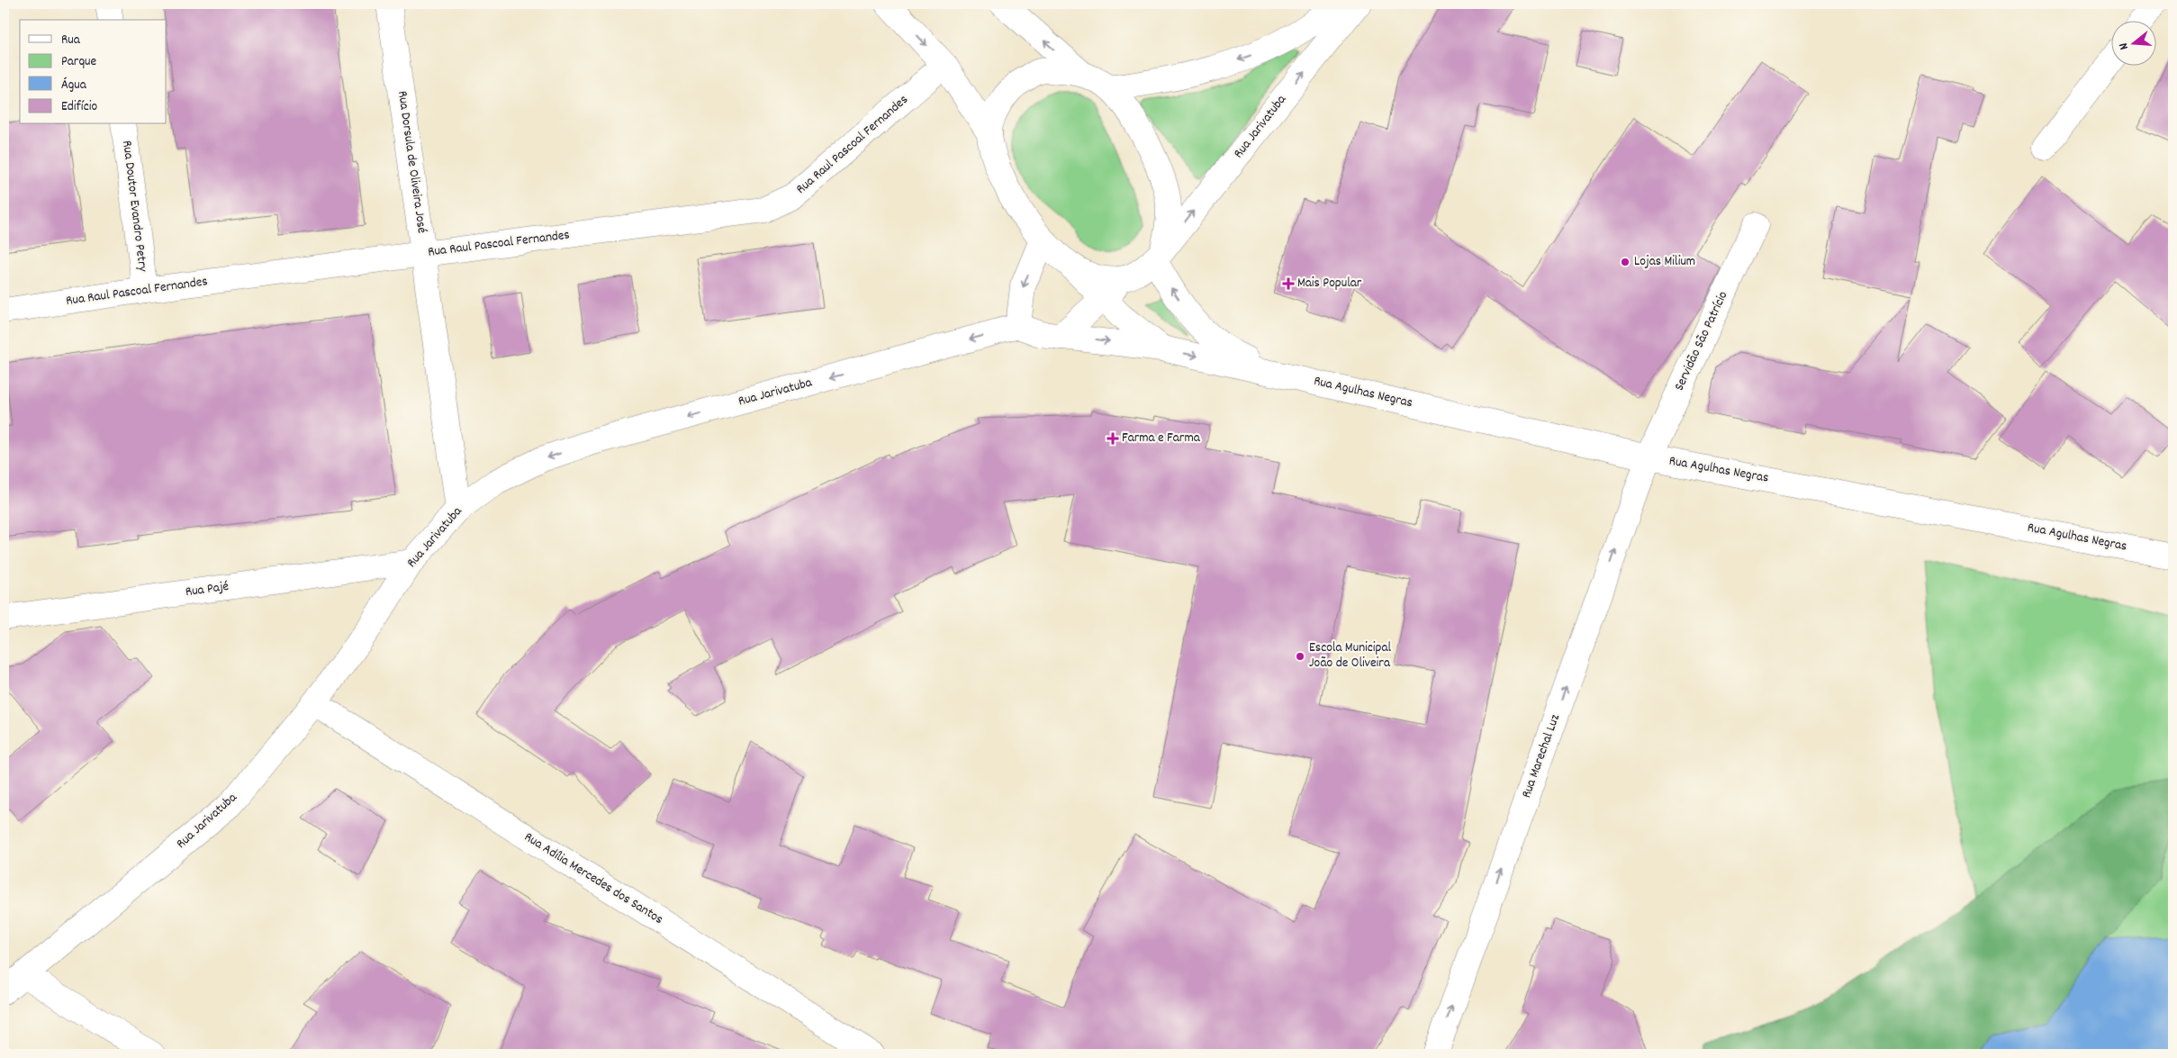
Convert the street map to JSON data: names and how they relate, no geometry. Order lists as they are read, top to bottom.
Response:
{
  "streets": {
    "main road": [
      "Rua Jarivatuba",
      "Rua Raul Pascoal Fernandes",
      "Rua Dorsula de Oliveira José",
      "Rua Doutor Evandro Petry",
      "Servidão São Patrício",
      "Rua Agulhas Negras",
      "Rua Pajé",
      "Rua Marechal Luz",
      "Rua Adília Mercedes dos Santos"
    ]
  },
  "crossings": [
    ["Rua Jarivatuba", "Rua Dorsula de Oliveira José"],
    ["Rua Jarivatuba", "Rua Agulhas Negras"],
    ["Rua Jarivatuba", "Rua Pajé"],
    ["Rua Jarivatuba", "Rua Adília Mercedes dos Santos"],
    ["Rua Raul Pascoal Fernandes", "Rua Dorsula de Oliveira José"],
    ["Rua Raul Pascoal Fernandes", "Rua Doutor Evandro Petry"],
    ["Servidão São Patrício", "Rua Agulhas Negras"],
    ["Servidão São Patrício", "Rua Marechal Luz"],
    ["Rua Agulhas Negras", "Rua Marechal Luz"]
  ],
  "one_way": ["Rua Marechal Luz"],
  "places": {
    "other": ["Lojas Milium", "Escola Municipal João de Oliveira"],
    "health": ["Mais Popular", "Farma e Farma"]
  },
  "legend": [
    "Rua",
    "Parque",
    "Água",
    "Edifício"
  ],
  "north": "left"
}
